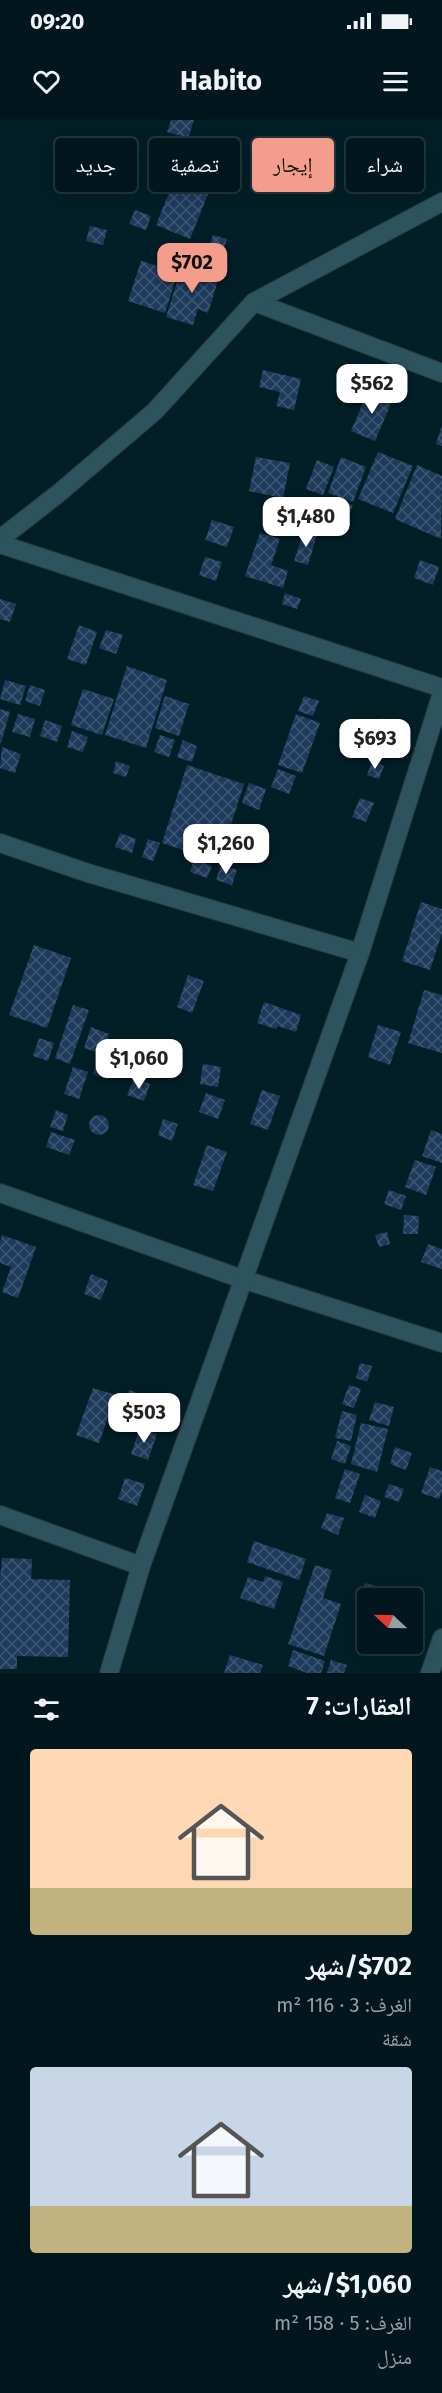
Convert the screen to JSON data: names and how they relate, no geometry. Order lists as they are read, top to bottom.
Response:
{
  "north": "left",
  "page": {
    "status": "09:20",
    "header": "Habito",
    "chip": [
      "شراء",
      "إيجار",
      "تصفية",
      "جديد"
    ],
    "price": [
      "$702",
      "$562",
      "$1,480",
      "$693",
      "$1,260",
      "$1,060",
      "$503"
    ],
    "heading": "العقارات: 7",
    "list": [
      {
        "name": "$702/شهر",
        "note": "الغرف: 3 · 116 m² · شقة"
      },
      {
        "name": "$1,060/شهر",
        "note": "الغرف: 5 · 158 m² · منزل"
      }
    ]
  }
}
